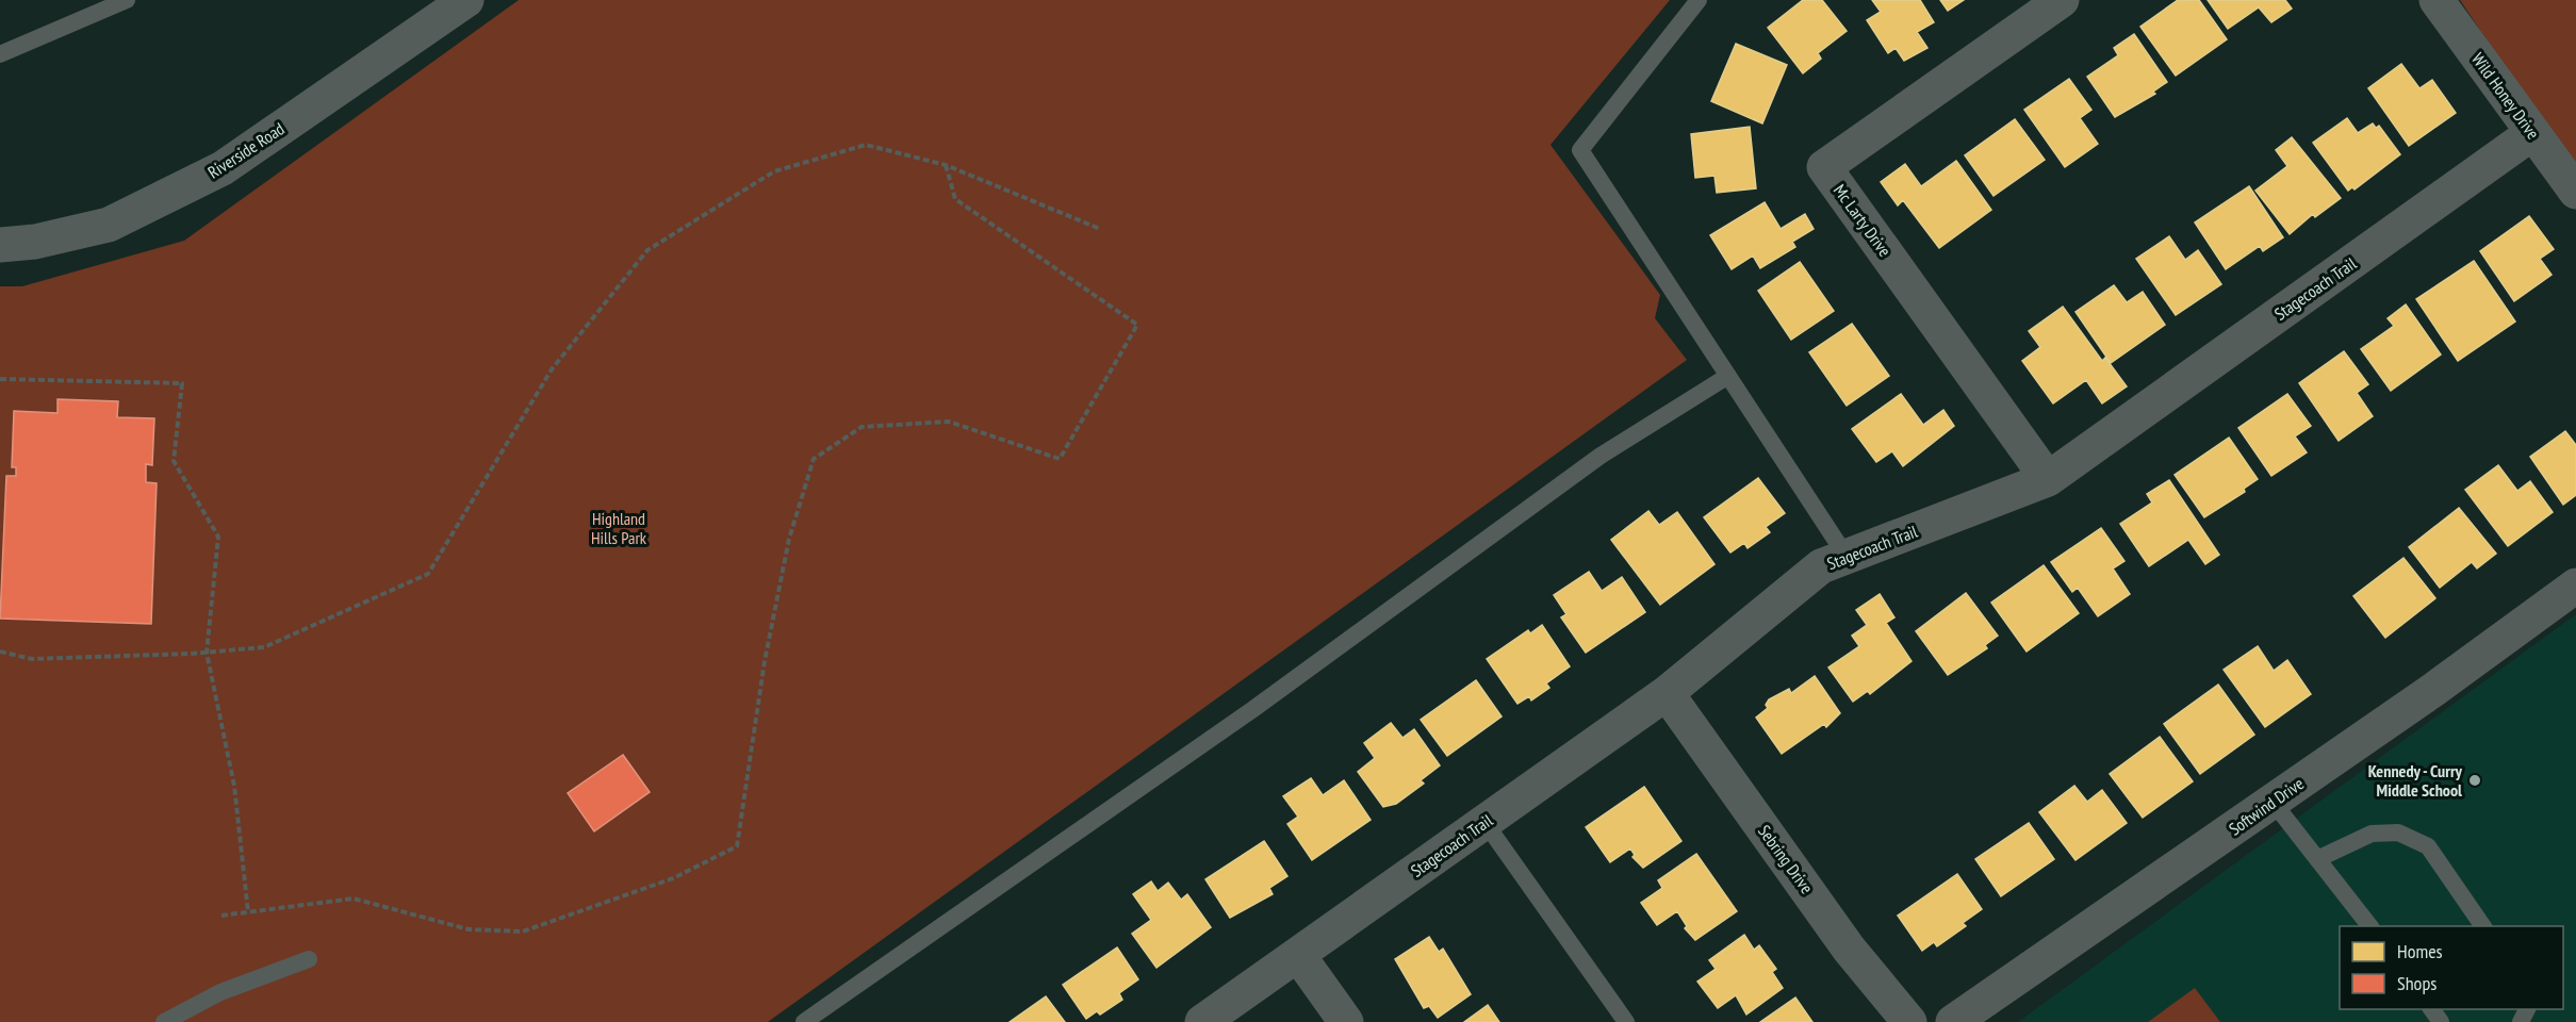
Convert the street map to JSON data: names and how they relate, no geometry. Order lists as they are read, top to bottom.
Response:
{
  "streets": {
    "street": [
      "Wild Honey Drive",
      "Riverside Road",
      "Mc Larty Drive",
      "Stagecoach Trail",
      "Softwind Drive",
      "Sebring Drive"
    ]
  },
  "crossings": [
    ["Wild Honey Drive", "Stagecoach Trail"],
    ["Mc Larty Drive", "Stagecoach Trail"],
    ["Stagecoach Trail", "Sebring Drive"]
  ],
  "parks": ["Highland Hills Park"],
  "places": ["Kennedy - Curry Middle School"],
  "legend": ["Homes", "Shops"]
}
